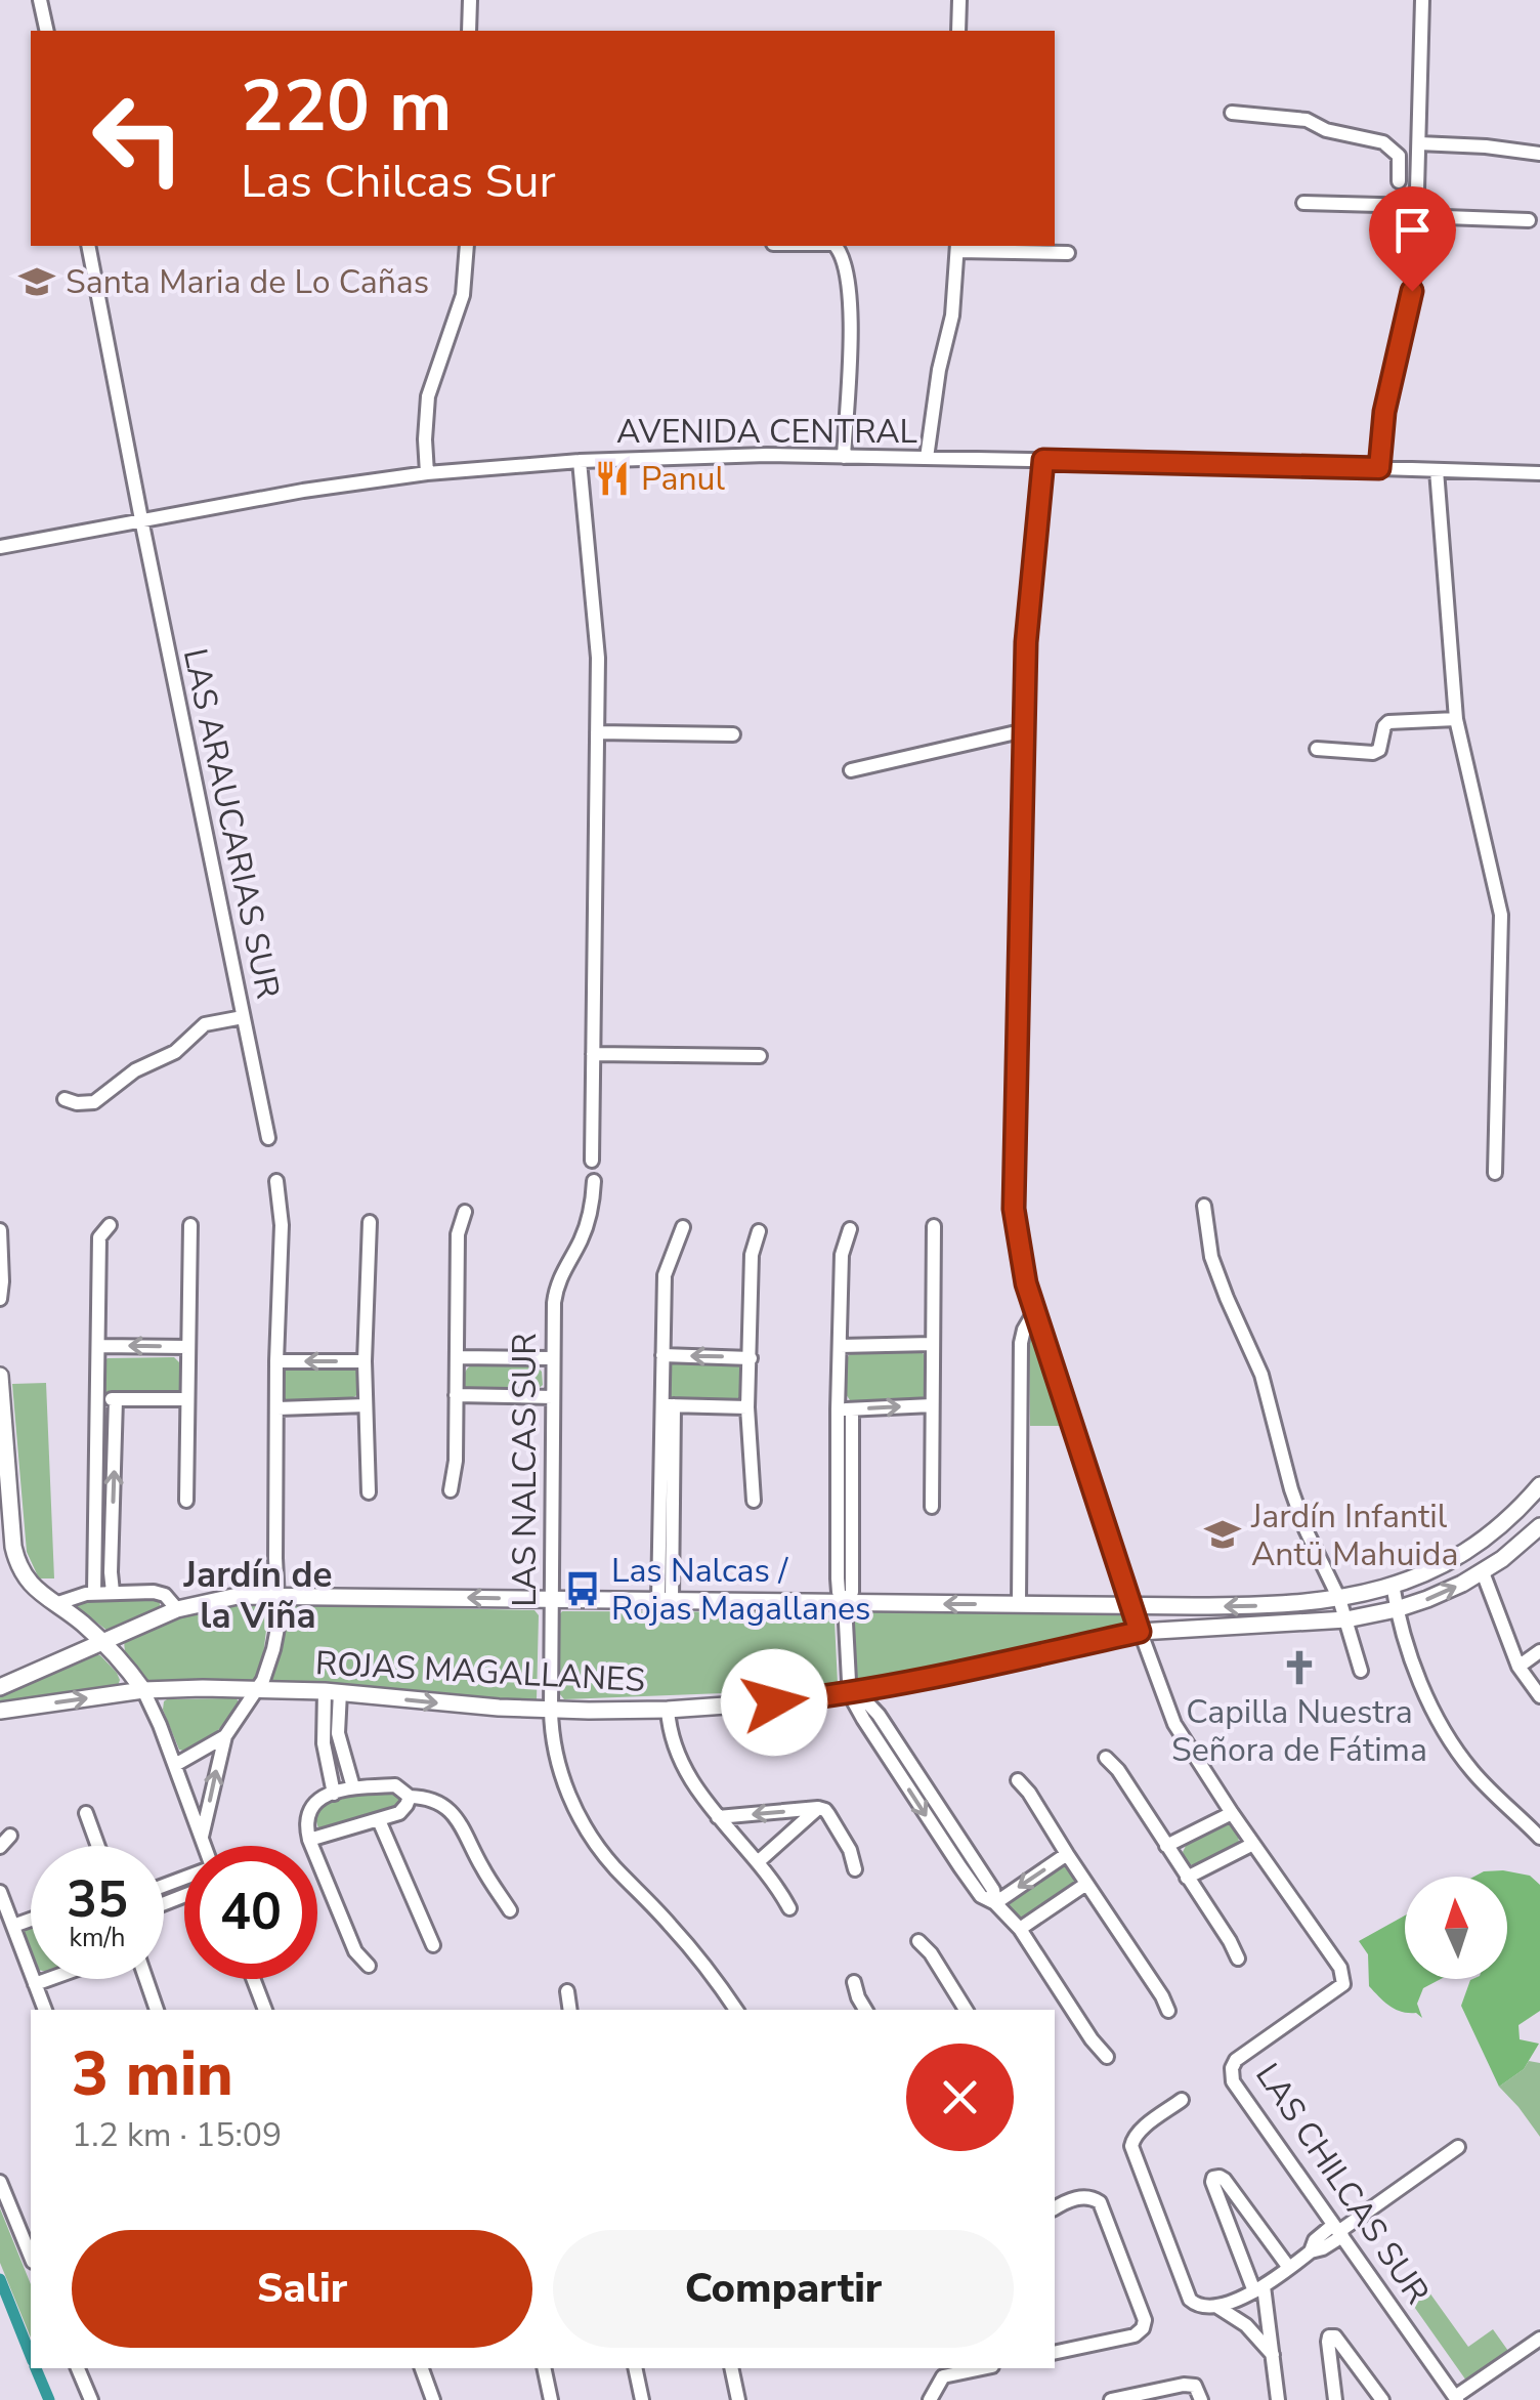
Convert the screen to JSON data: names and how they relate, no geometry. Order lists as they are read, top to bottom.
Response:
{
  "streets": {
    "street": [
      "AVENIDA CENTRAL",
      "LAS ARAUCARIAS SUR",
      "LAS NALCAS SUR",
      "ROJAS MAGALLANES",
      "LAS CHILCAS SUR"
    ]
  },
  "crossings": [
    ["AVENIDA CENTRAL", "LAS ARAUCARIAS SUR"],
    ["AVENIDA CENTRAL", "LAS CHILCAS SUR"],
    ["LAS NALCAS SUR", "ROJAS MAGALLANES"],
    ["ROJAS MAGALLANES", "LAS CHILCAS SUR"]
  ],
  "districts": ["Jardín de la Viña"],
  "places": {
    "school or university": ["Santa Maria de Lo Cañas", "Jardín Infantil Antü Mahuida"],
    "restaurant": ["Panul"],
    "bus stop": ["Las Nalcas / Rojas Magallanes"],
    "church": ["Capilla Nuestra Señora de Fátima"]
  },
  "north": "top",
  "page": {
    "turn": ["220 m", "Las Chilcas Sur"],
    "speed": "35 km/h",
    "limit": "40",
    "heading": ["3 min", "1.2 km · 15:09"],
    "buttons": ["Salir", "Compartir"]
  }
}
